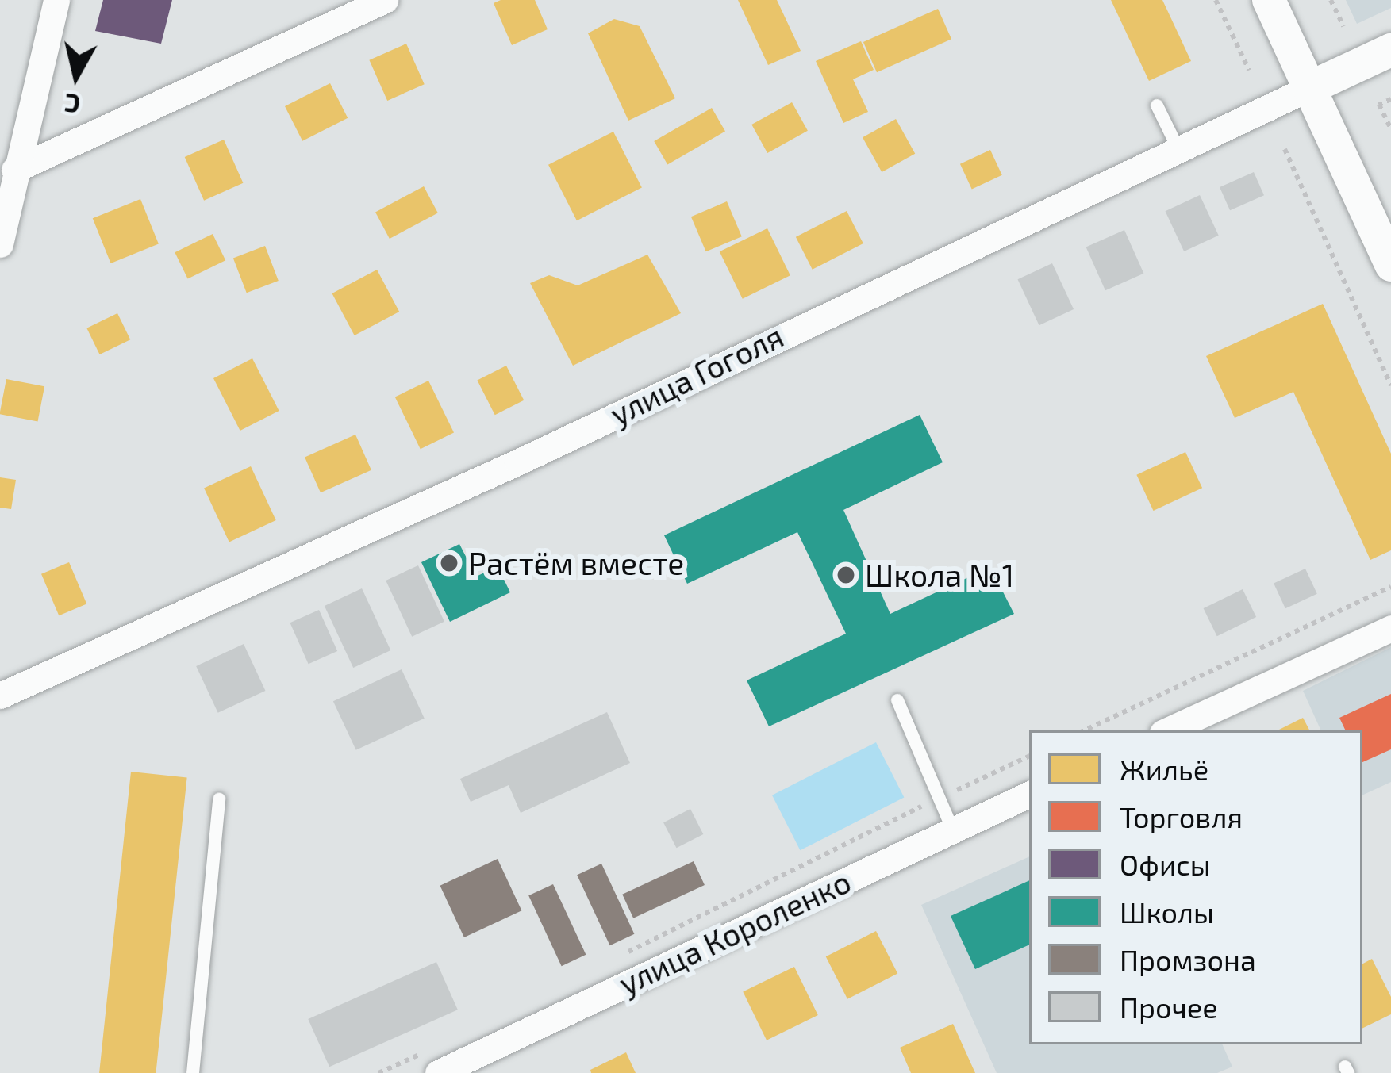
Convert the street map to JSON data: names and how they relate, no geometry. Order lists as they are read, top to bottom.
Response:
{
  "streets": {
    "street": ["улица Гоголя", "улица Короленко"]
  },
  "places": ["Растём вместе", "Школа №1"],
  "legend": [
    "Жильё",
    "Торговля",
    "Офисы",
    "Школы",
    "Промзона",
    "Прочее"
  ],
  "north": "bottom"
}
